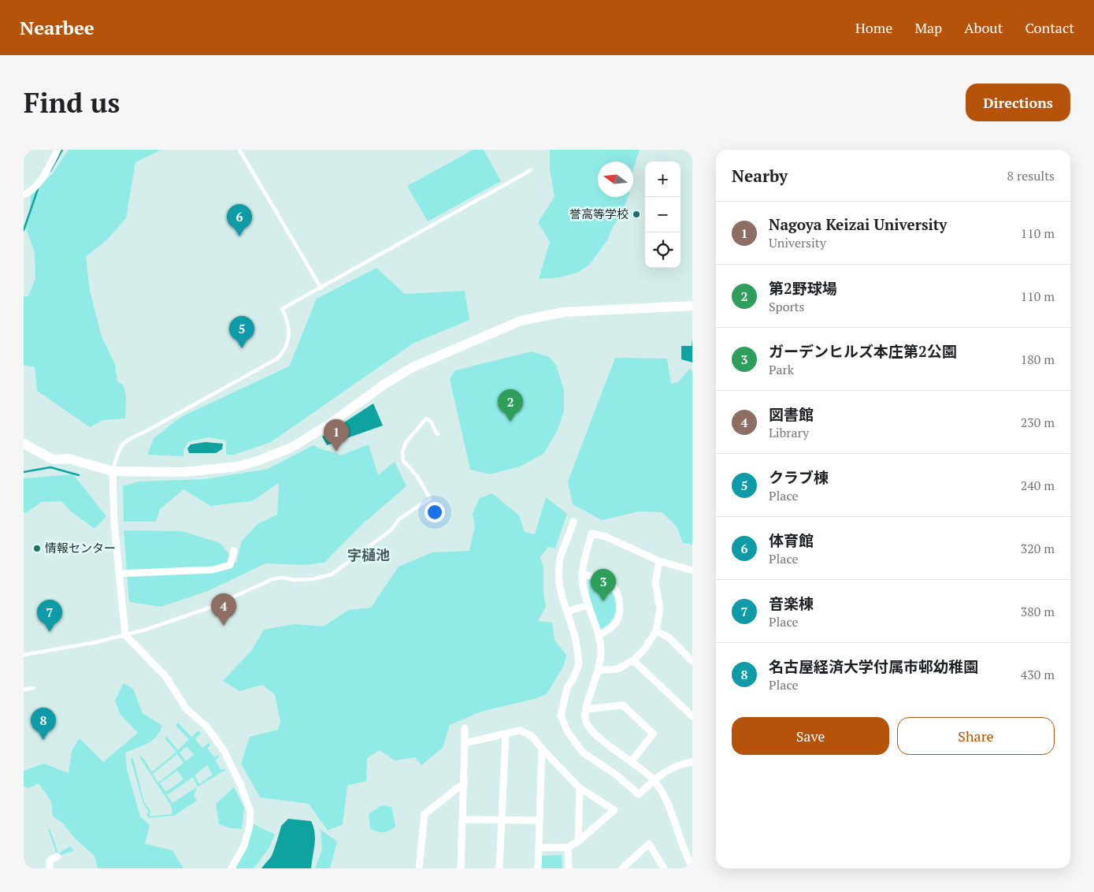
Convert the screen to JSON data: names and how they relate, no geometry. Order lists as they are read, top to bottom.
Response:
{
  "districts": ["字樋池"],
  "places": ["誉高等学校", "情報センター"],
  "north": "left",
  "page": {
    "header": "Nearbee",
    "nav": [
      "Home",
      "Map",
      "About",
      "Contact"
    ],
    "buttons": [
      "Directions",
      ["Save", "Share"]
    ],
    "title": "Find us",
    "heading": ["Nearby", "8 results"],
    "map_buttons": ["+", "−"],
    "list": [
      {
        "mark": "1",
        "name": "Nagoya Keizai University",
        "note": "University",
        "value": "110 m"
      },
      {
        "mark": "2",
        "name": "第2野球場",
        "note": "Sports",
        "value": "110 m"
      },
      {
        "mark": "3",
        "name": "ガーデンヒルズ本庄第2公園",
        "note": "Park",
        "value": "180 m"
      },
      {
        "mark": "4",
        "name": "図書館",
        "note": "Library",
        "value": "230 m"
      },
      {
        "mark": "5",
        "name": "クラブ棟",
        "note": "Place",
        "value": "240 m"
      },
      {
        "mark": "6",
        "name": "体育館",
        "note": "Place",
        "value": "320 m"
      },
      {
        "mark": "7",
        "name": "音楽棟",
        "note": "Place",
        "value": "380 m"
      },
      {
        "mark": "8",
        "name": "名古屋経済大学付属市邨幼稚園",
        "note": "Place",
        "value": "430 m"
      }
    ],
    "pins": [
      "6",
      "5",
      "2",
      "1",
      "3",
      "4",
      "7",
      "8"
    ]
  }
}
